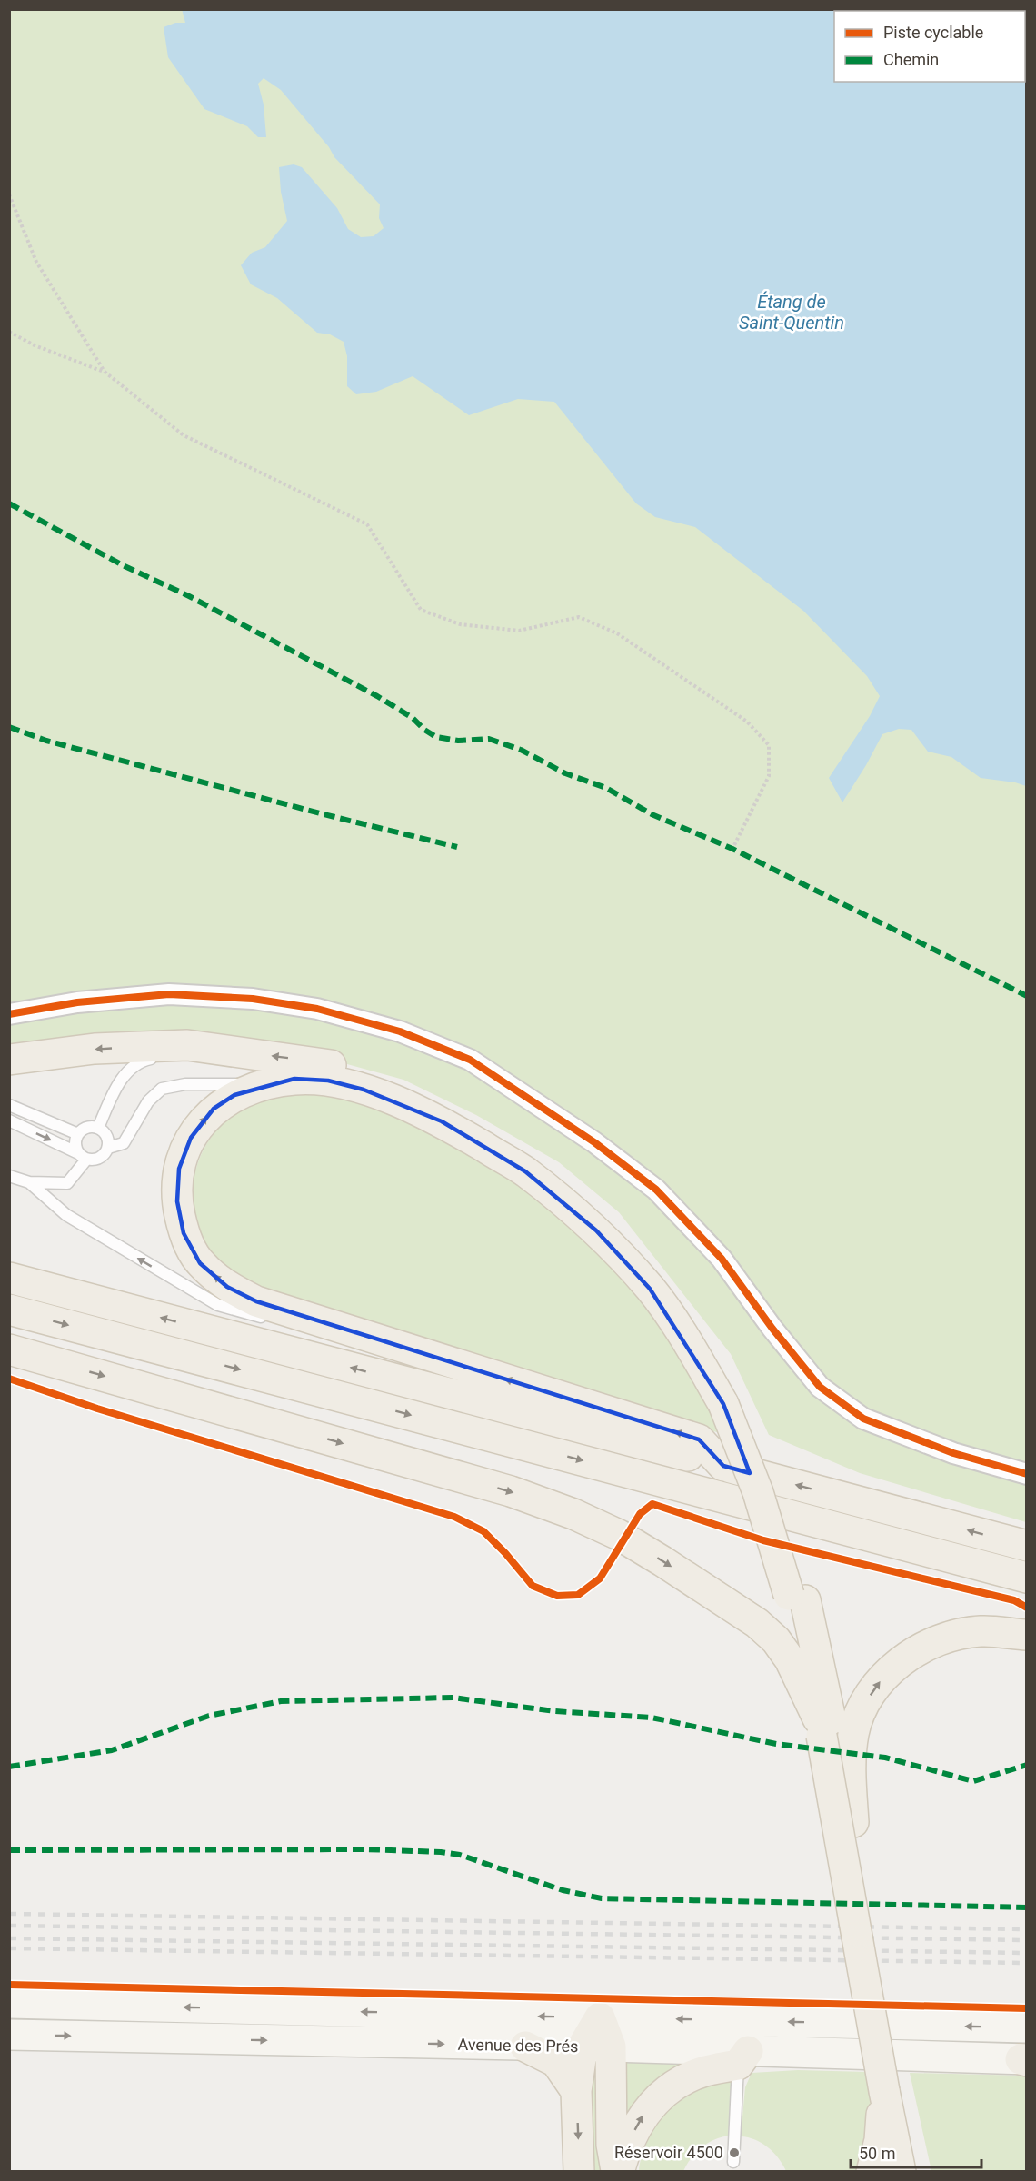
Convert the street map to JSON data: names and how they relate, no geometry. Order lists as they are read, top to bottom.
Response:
{
  "streets": {
    "main road": ["Avenue des Prés"]
  },
  "water": ["Étang de Saint-Quentin"],
  "places": ["Réservoir 4500"],
  "legend": ["Piste cyclable", "Chemin"],
  "scale_bar": "50 m"
}
